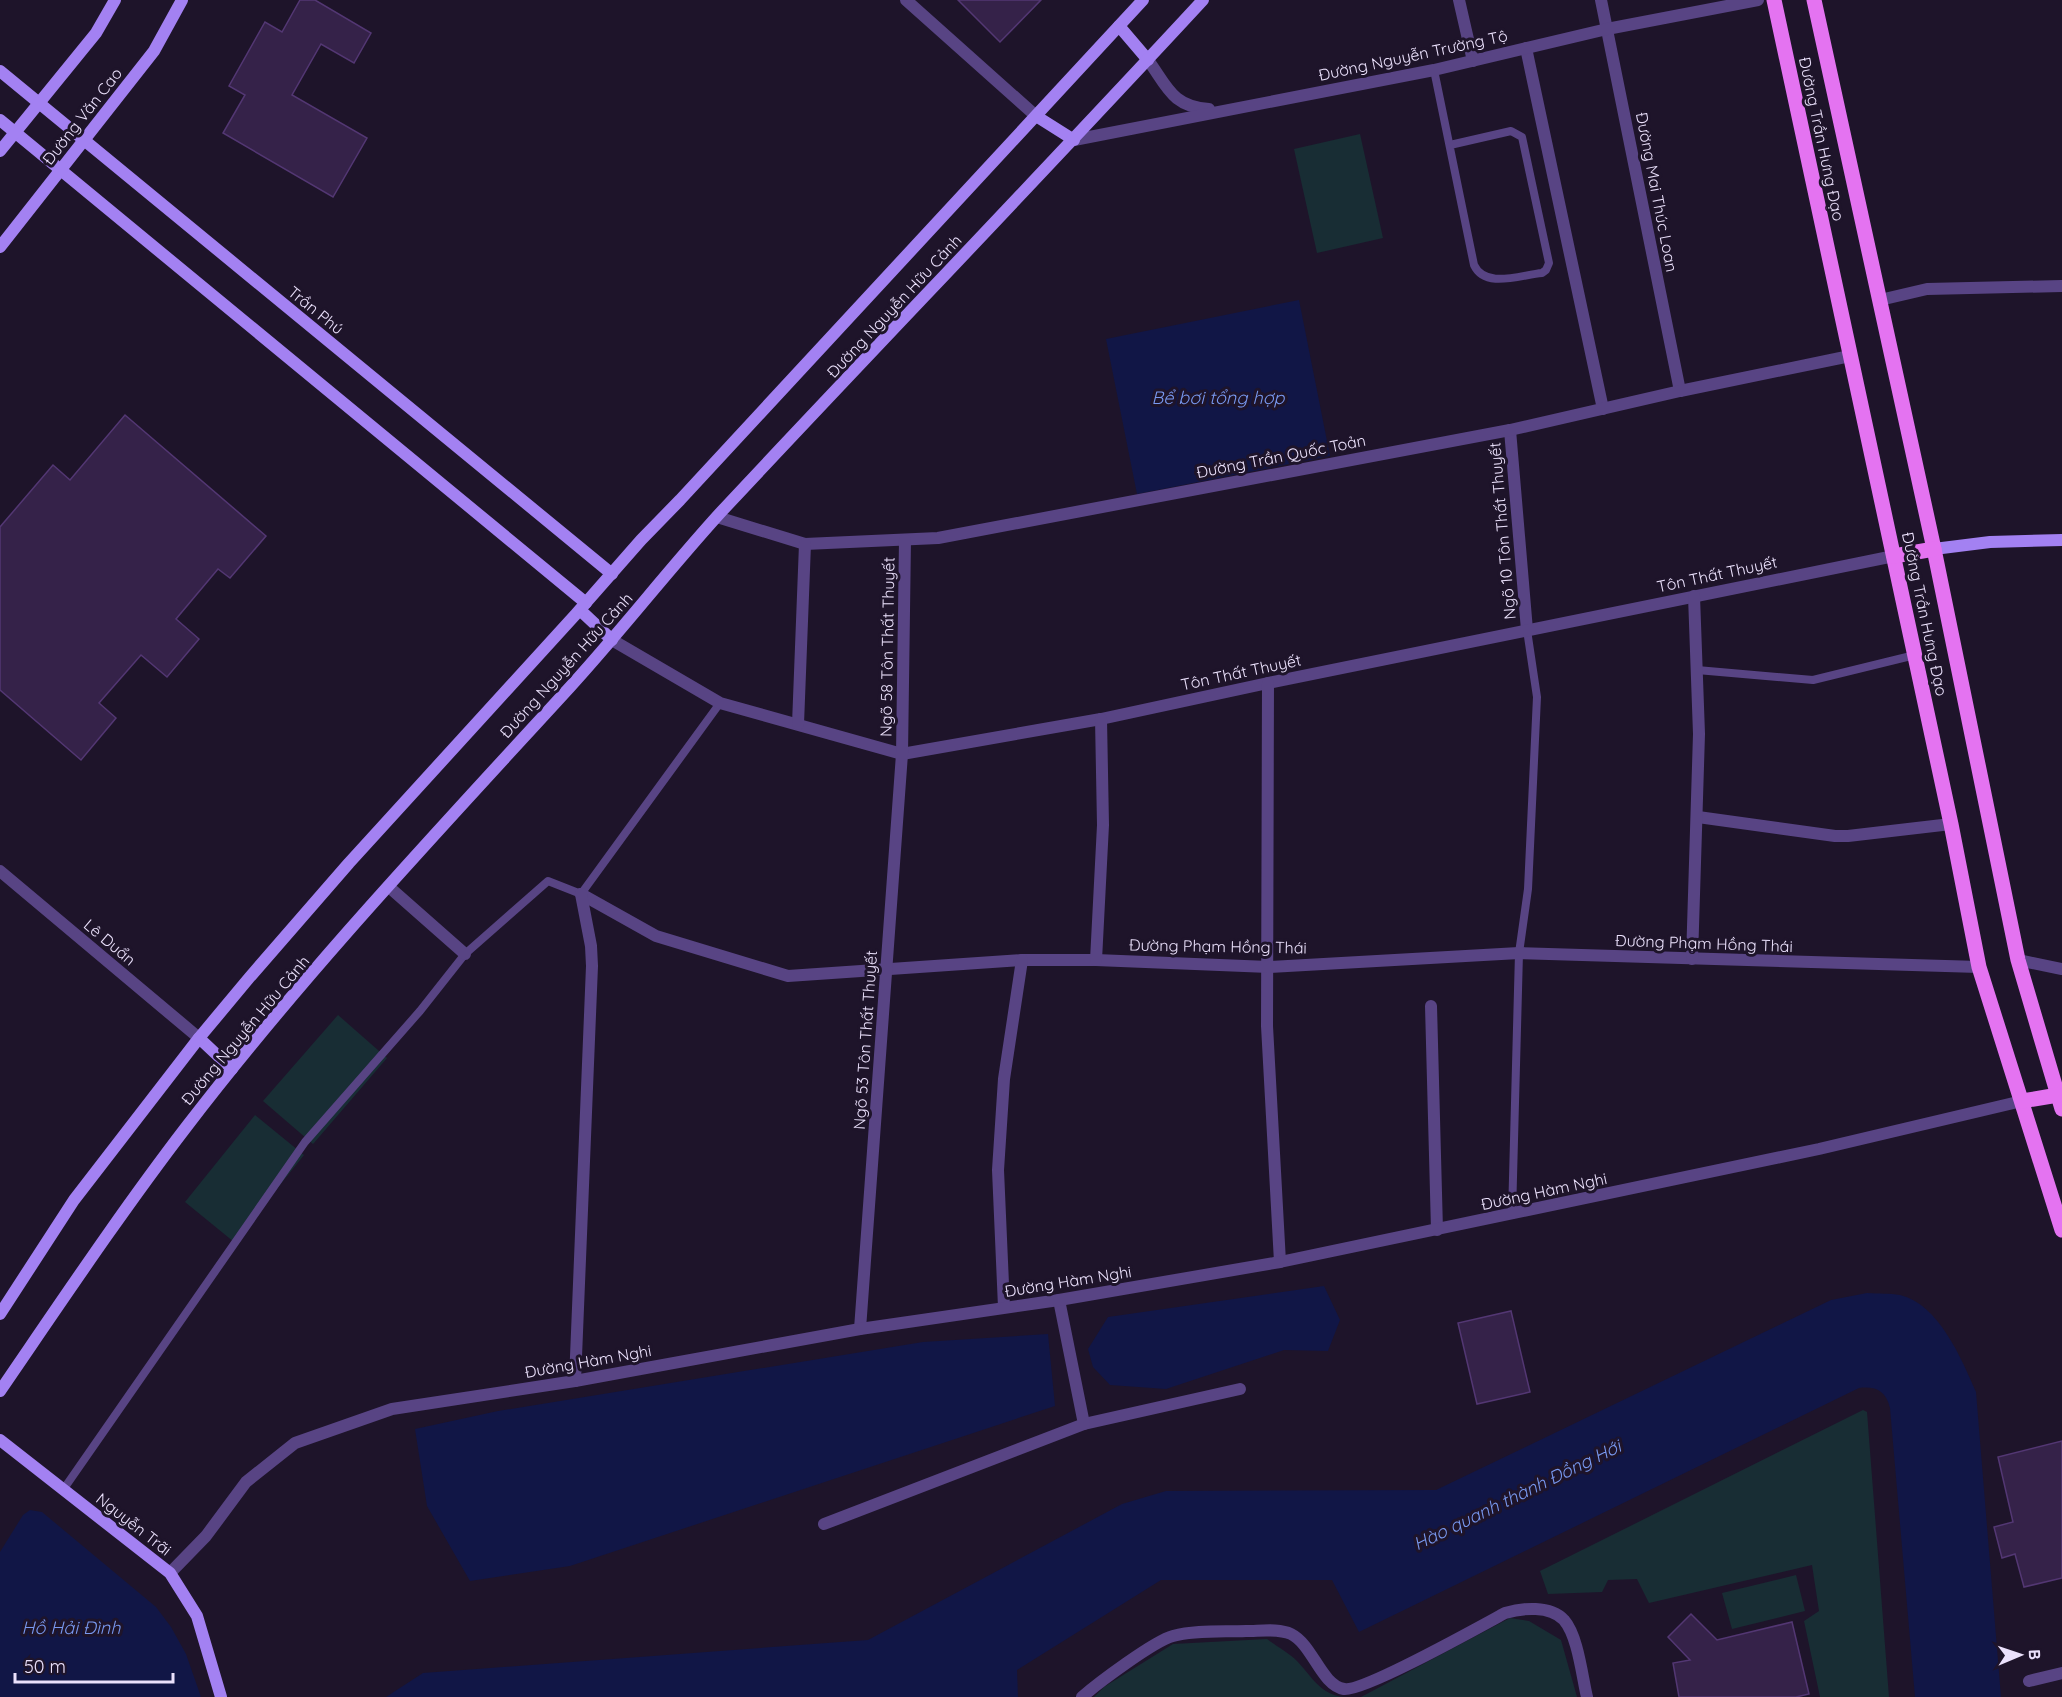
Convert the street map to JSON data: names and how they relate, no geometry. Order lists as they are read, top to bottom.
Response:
{
  "streets": {
    "main road": [
      "Đường Văn Cao",
      "Đường Trần Hưng Đạo",
      "Đường Nguyễn Hữu Cảnh",
      "Trần Phú",
      "Nguyễn Trãi"
    ],
    "street": [
      "Đường Nguyễn Trường Tộ",
      "Đường Mai Thúc Loan",
      "Đường Trần Quốc Toản",
      "Ngõ 10 Tôn Thất Thuyết",
      "Tôn Thất Thuyết",
      "Ngõ 58 Tôn Thất Thuyết",
      "Lê Duẩn",
      "Đường Phạm Hồng Thái",
      "Ngõ 53 Tôn Thất Thuyết",
      "Đường Hàm Nghi"
    ]
  },
  "crossings": [
    ["Đường Nguyễn Trường Tộ", "Đường Mai Thúc Loan"],
    ["Đường Nguyễn Trường Tộ", "Đường Nguyễn Hữu Cảnh"],
    ["Đường Văn Cao", "Trần Phú"],
    ["Đường Trần Hưng Đạo", "Đường Trần Quốc Toản"],
    ["Đường Trần Hưng Đạo", "Tôn Thất Thuyết"],
    ["Đường Trần Hưng Đạo", "Đường Phạm Hồng Thái"],
    ["Đường Trần Hưng Đạo", "Đường Hàm Nghi"],
    ["Đường Mai Thúc Loan", "Đường Trần Quốc Toản"],
    ["Đường Nguyễn Hữu Cảnh", "Trần Phú"],
    ["Đường Nguyễn Hữu Cảnh", "Đường Trần Quốc Toản"],
    ["Đường Nguyễn Hữu Cảnh", "Tôn Thất Thuyết"],
    ["Đường Nguyễn Hữu Cảnh", "Lê Duẩn"],
    ["Đường Trần Quốc Toản", "Ngõ 10 Tôn Thất Thuyết"],
    ["Đường Trần Quốc Toản", "Ngõ 58 Tôn Thất Thuyết"],
    ["Ngõ 10 Tôn Thất Thuyết", "Tôn Thất Thuyết"],
    ["Tôn Thất Thuyết", "Ngõ 58 Tôn Thất Thuyết"],
    ["Tôn Thất Thuyết", "Ngõ 53 Tôn Thất Thuyết"],
    ["Ngõ 58 Tôn Thất Thuyết", "Ngõ 53 Tôn Thất Thuyết"],
    ["Đường Phạm Hồng Thái", "Ngõ 53 Tôn Thất Thuyết"],
    ["Ngõ 53 Tôn Thất Thuyết", "Đường Hàm Nghi"],
    ["Đường Hàm Nghi", "Nguyễn Trãi"]
  ],
  "water": ["Bể bơi tổng hợp", "Hào quanh thành Đồng Hới", "Hồ Hải Đình"],
  "scale_bar": "50 m",
  "north": "right"
}
